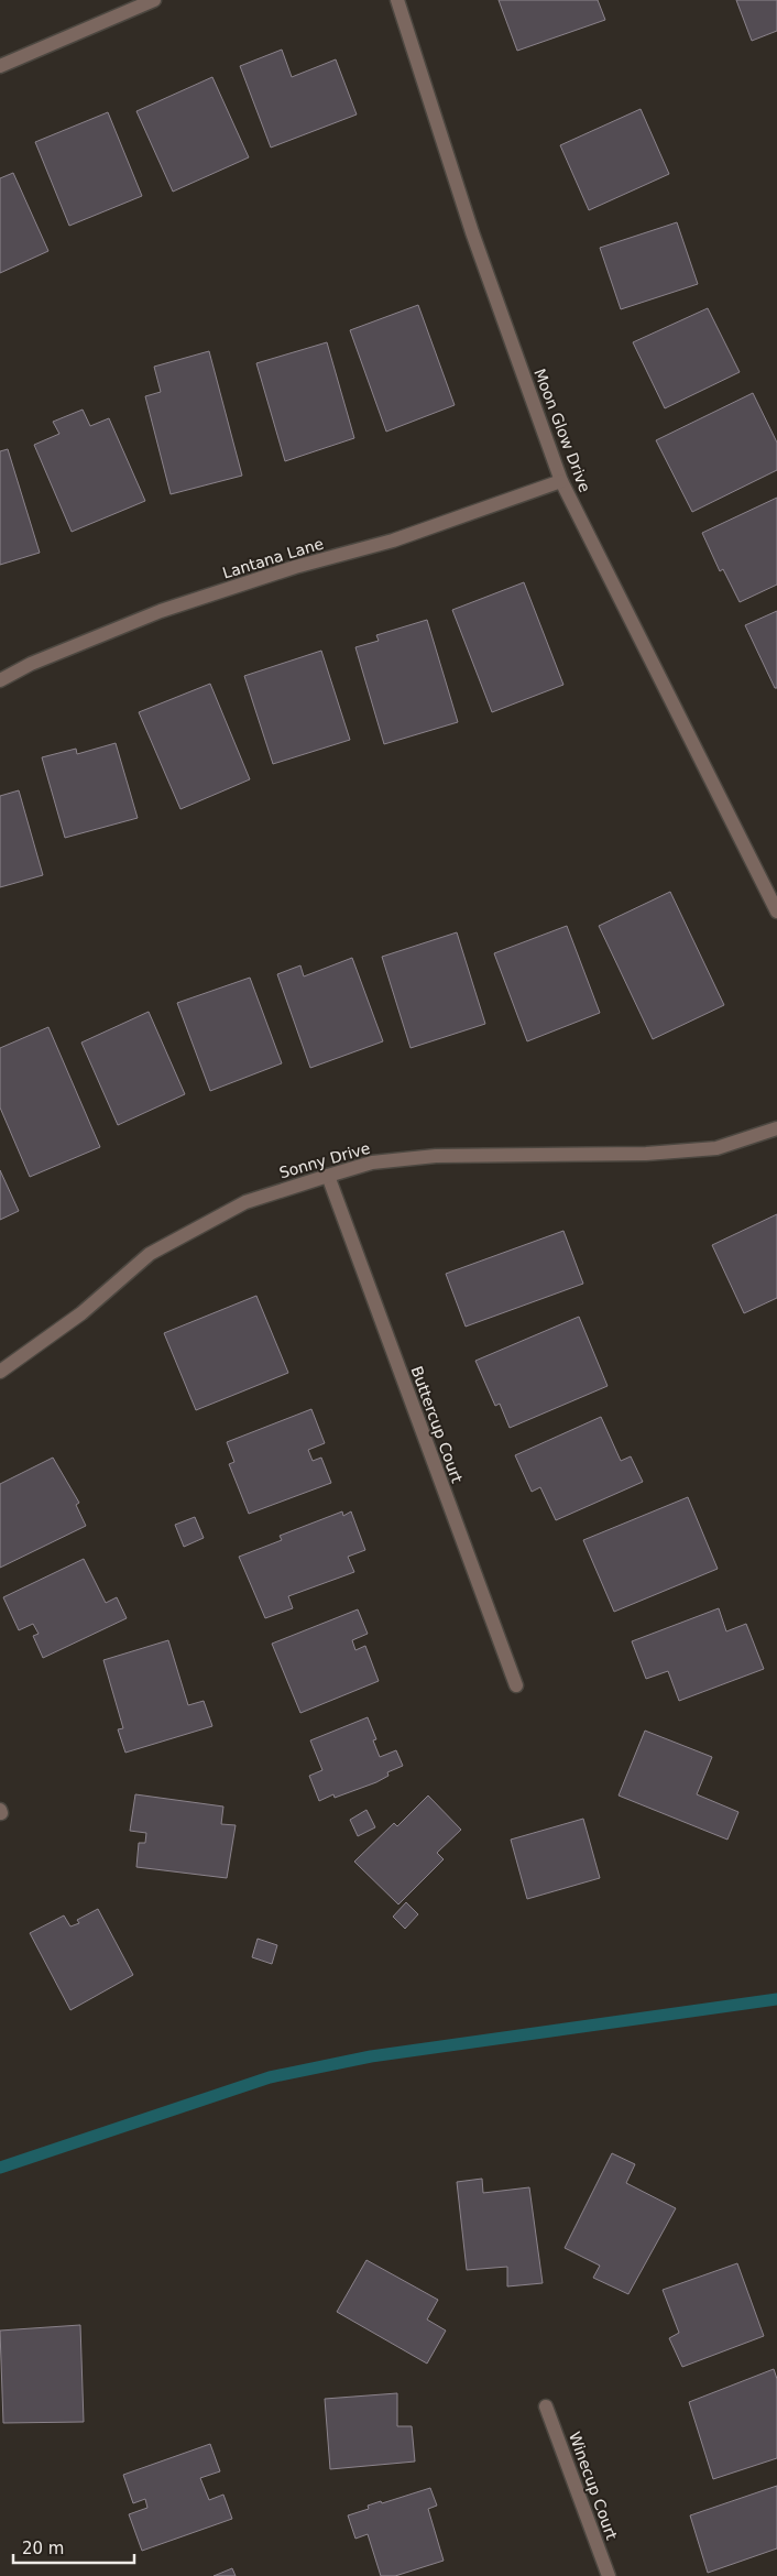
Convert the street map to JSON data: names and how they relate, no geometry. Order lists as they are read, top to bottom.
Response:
{
  "streets": {
    "street": [
      "Moon Glow Drive",
      "Lantana Lane",
      "Sonny Drive",
      "Buttercup Court",
      "Winecup Court"
    ]
  },
  "crossings": [
    ["Moon Glow Drive", "Lantana Lane"],
    ["Sonny Drive", "Buttercup Court"]
  ],
  "scale_bar": "20 m"
}
